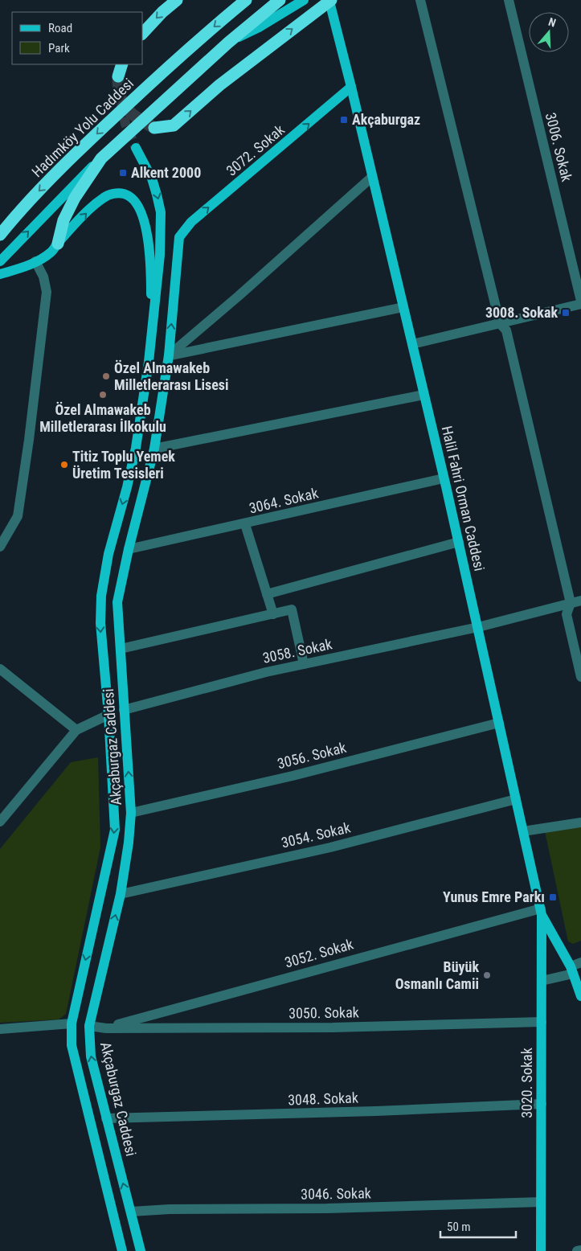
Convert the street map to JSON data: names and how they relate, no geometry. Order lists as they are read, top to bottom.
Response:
{
  "streets": {
    "highway": ["Hadımköy Yolu Caddesi"],
    "main road": [
      "3072. Sokak",
      "Halil Fahri Orman Caddesi",
      "Akçaburgaz Caddesi",
      "3020. Sokak"
    ],
    "street": [
      "3006. Sokak",
      "3064. Sokak",
      "3058. Sokak",
      "3056. Sokak",
      "3054. Sokak",
      "3052. Sokak",
      "3050. Sokak",
      "3048. Sokak",
      "3046. Sokak"
    ]
  },
  "crossings": [
    ["3072. Sokak", "Halil Fahri Orman Caddesi"],
    ["3072. Sokak", "Akçaburgaz Caddesi"],
    ["Halil Fahri Orman Caddesi", "3064. Sokak"],
    ["Halil Fahri Orman Caddesi", "3058. Sokak"],
    ["Halil Fahri Orman Caddesi", "3056. Sokak"],
    ["Halil Fahri Orman Caddesi", "3054. Sokak"],
    ["Halil Fahri Orman Caddesi", "3052. Sokak"],
    ["Halil Fahri Orman Caddesi", "3020. Sokak"],
    ["3064. Sokak", "Akçaburgaz Caddesi"],
    ["3058. Sokak", "Akçaburgaz Caddesi"],
    ["Akçaburgaz Caddesi", "3056. Sokak"],
    ["Akçaburgaz Caddesi", "3054. Sokak"],
    ["Akçaburgaz Caddesi", "3050. Sokak"],
    ["Akçaburgaz Caddesi", "3048. Sokak"],
    ["Akçaburgaz Caddesi", "3046. Sokak"],
    ["3052. Sokak", "3050. Sokak"],
    ["3052. Sokak", "3020. Sokak"],
    ["3050. Sokak", "3020. Sokak"],
    ["3020. Sokak", "3048. Sokak"],
    ["3020. Sokak", "3046. Sokak"]
  ],
  "one_way": ["3072. Sokak"],
  "places": {
    "transit": [
      "Akçaburgaz",
      "Alkent 2000",
      "3008. Sokak",
      "Yunus Emre Parkı"
    ],
    "other": [
      "Özel Almawakeb Milletlerarası Lisesi",
      "Özel Almawakeb Milletlerarası İlkokulu",
      "Titiz Toplu Yemek Üretim Tesisleri",
      "Büyük Osmanlı Camii"
    ]
  },
  "legend": ["Road", "Park"],
  "scale_bar": "50 m",
  "north": "top"
}
